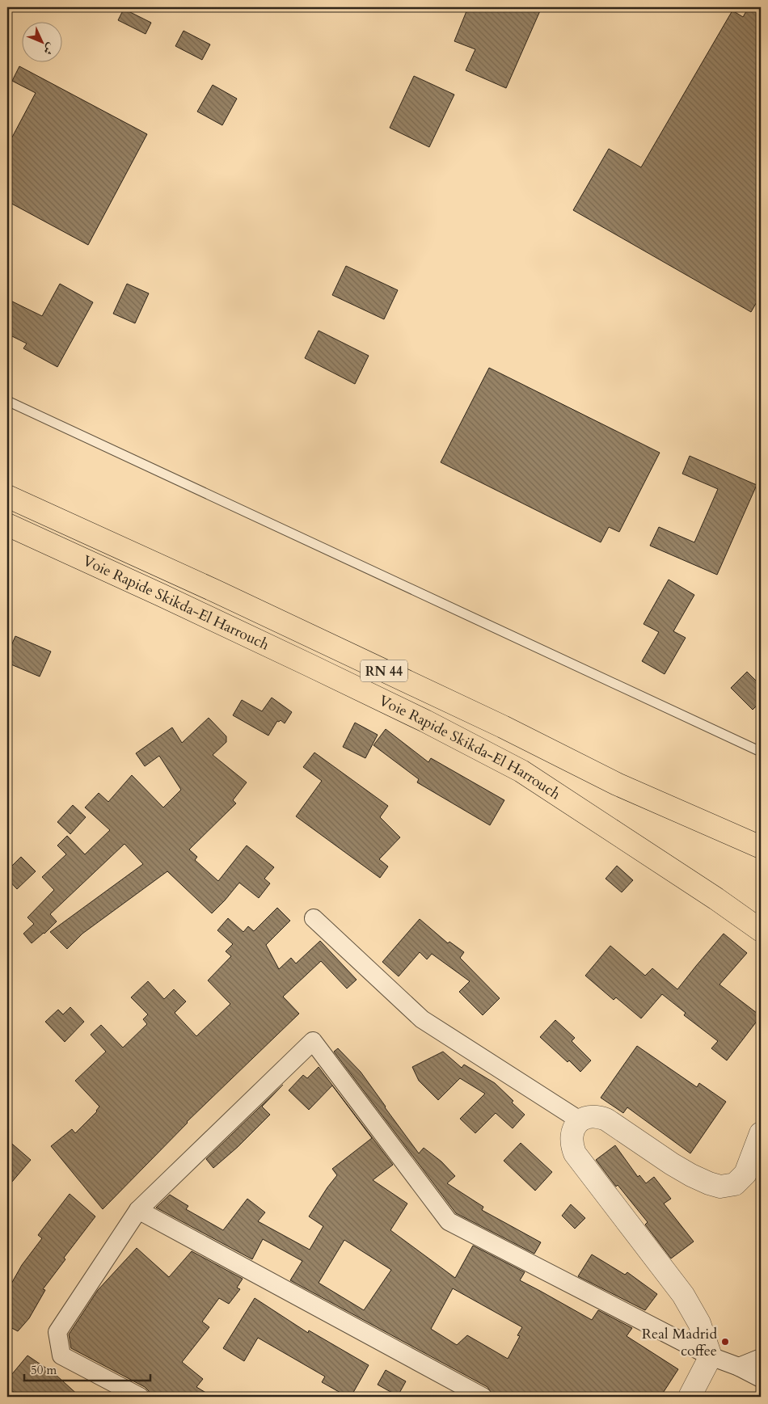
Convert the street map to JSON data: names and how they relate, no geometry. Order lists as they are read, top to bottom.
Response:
{
  "streets": {
    "highway": ["Voie Rapide Skikda-El Harrouch", "RN 44"]
  },
  "places": ["Real Madrid coffee"],
  "scale_bar": "50 m",
  "north": "bottom right"
}
